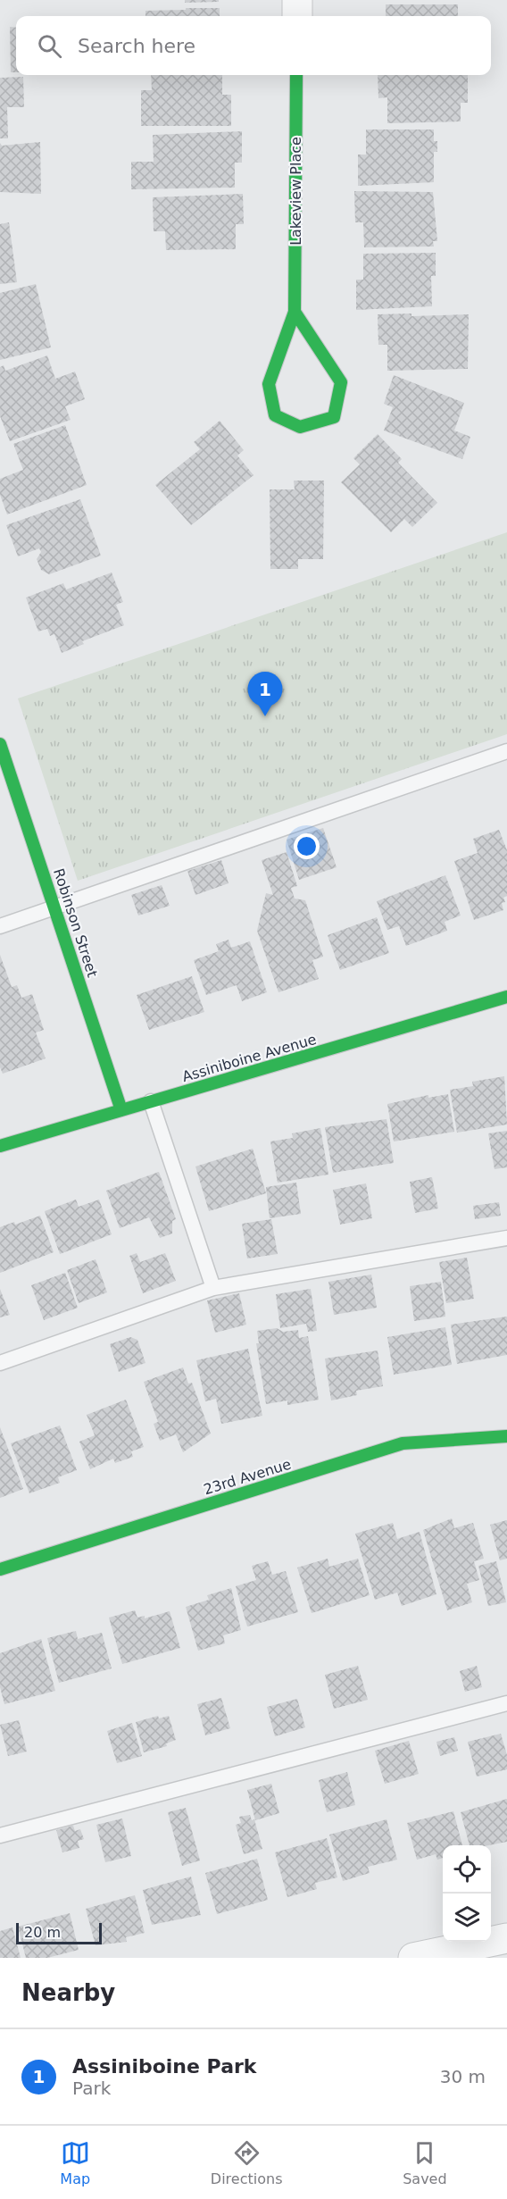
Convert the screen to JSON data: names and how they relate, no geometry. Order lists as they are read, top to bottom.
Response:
{
  "streets": {
    "street": [
      "Lakeview Place",
      "Robinson Street",
      "Assiniboine Avenue",
      "23rd Avenue"
    ]
  },
  "crossings": [
    ["Robinson Street", "Assiniboine Avenue"]
  ],
  "scale_bar": "20 m",
  "page": {
    "search": "Search here",
    "pins": "1",
    "scale": "20 m",
    "heading": "Nearby",
    "list": [
      {
        "mark": "1",
        "name": "Assiniboine Park",
        "note": "Park",
        "value": "30 m"
      }
    ],
    "nav": ["Map", "Directions", "Saved"]
  }
}
